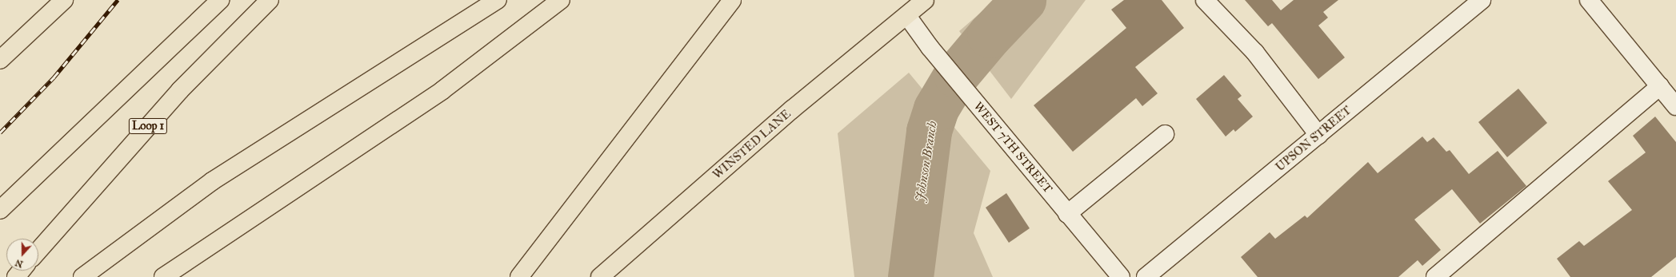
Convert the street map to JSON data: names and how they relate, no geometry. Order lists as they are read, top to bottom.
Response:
{
  "streets": {
    "main road": ["Loop 1", "WINSTED LANE"],
    "street": ["UPSON STREET", "WEST 7TH STREET"]
  },
  "crossings": [
    ["WINSTED LANE", "WEST 7TH STREET"]
  ],
  "water": ["Johnson Branch"],
  "north": "bottom"
}
